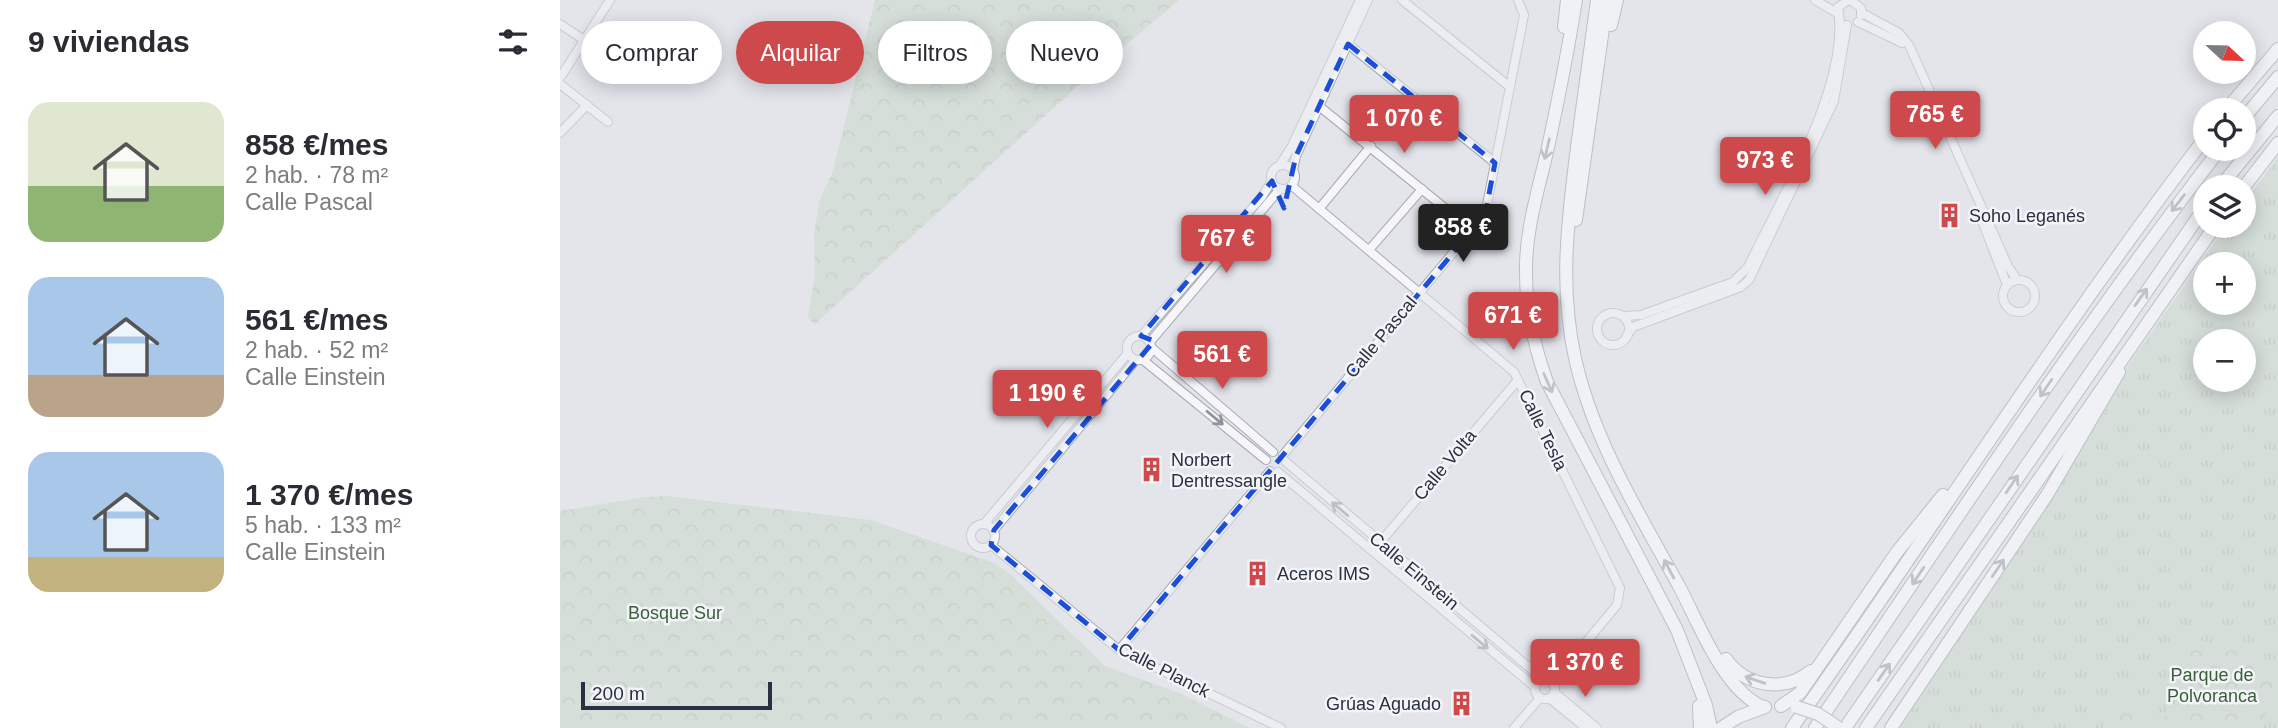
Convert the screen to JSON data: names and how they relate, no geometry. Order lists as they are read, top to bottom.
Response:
{
  "streets": {
    "street": [
      "Calle Pascal",
      "Calle Tesla",
      "Calle Volta",
      "Calle Einstein",
      "Calle Planck"
    ]
  },
  "crossings": [
    ["Calle Pascal", "Calle Tesla"],
    ["Calle Pascal", "Calle Einstein"],
    ["Calle Tesla", "Calle Volta"],
    ["Calle Tesla", "Calle Einstein"],
    ["Calle Volta", "Calle Einstein"]
  ],
  "parks": ["Bosque Sur", "Parque de Polvoranca"],
  "places": {
    "building": [
      "Soho Leganés",
      "Norbert Dentressangle",
      "Aceros IMS",
      "Grúas Aguado"
    ]
  },
  "scale_bar": "200 m",
  "north": "right",
  "page": {
    "heading": "9 viviendas",
    "map_buttons": ["+", "−"],
    "chip": [
      "Comprar",
      "Alquilar",
      "Filtros",
      "Nuevo"
    ],
    "list": [
      {
        "name": "858 €/mes",
        "note": "2 hab. · 78 m² · Calle Pascal"
      },
      {
        "name": "561 €/mes",
        "note": "2 hab. · 52 m² · Calle Einstein"
      },
      {
        "name": "1 370 €/mes",
        "note": "5 hab. · 133 m² · Calle Einstein"
      }
    ],
    "price": [
      "765 €",
      "1 070 €",
      "973 €",
      "858 €",
      "767 €",
      "671 €",
      "561 €",
      "1 190 €",
      "1 370 €"
    ],
    "scale": "200 m"
  }
}
